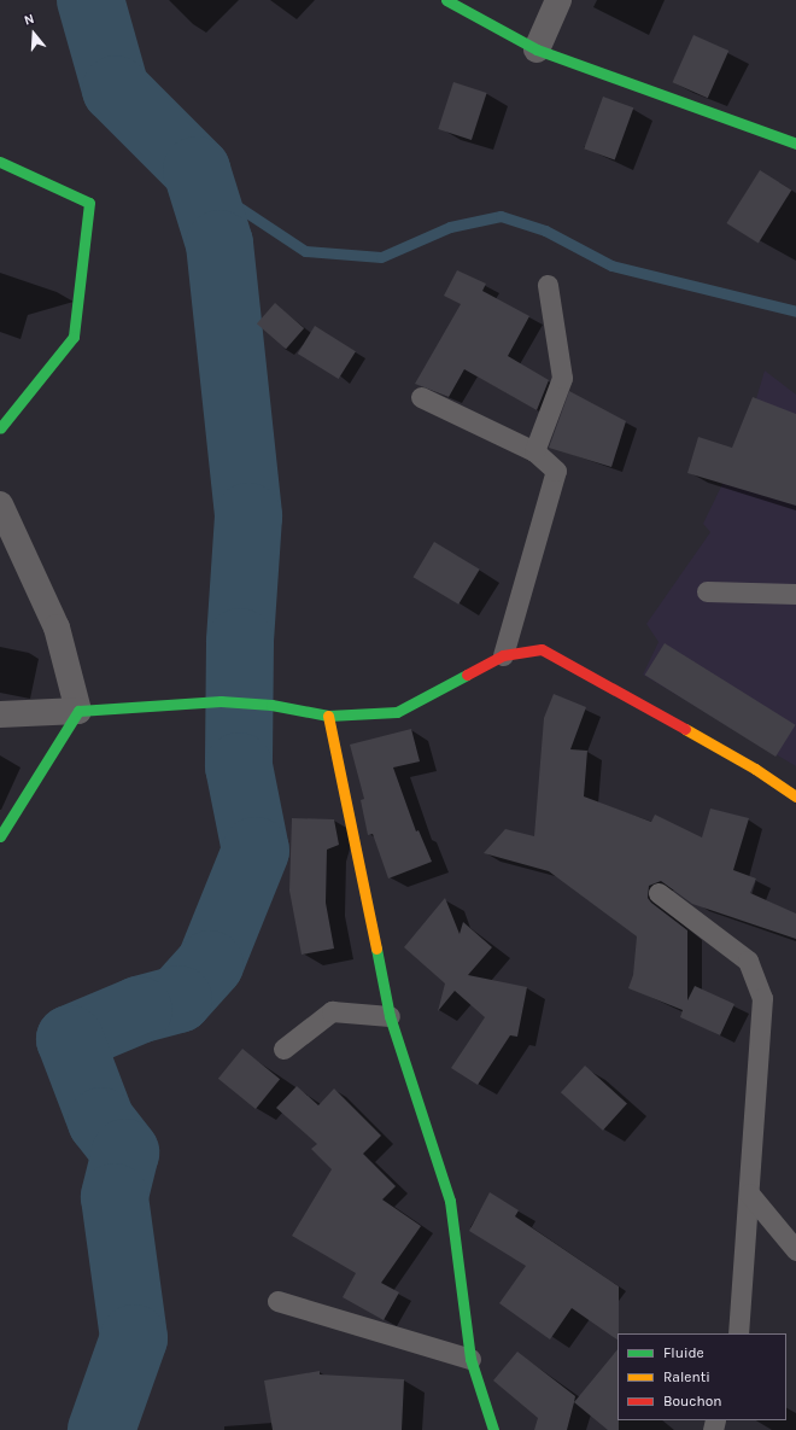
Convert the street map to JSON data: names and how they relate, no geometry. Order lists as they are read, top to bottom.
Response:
{
  "legend": ["Fluide", "Ralenti", "Bouchon"],
  "north": "top"
}
